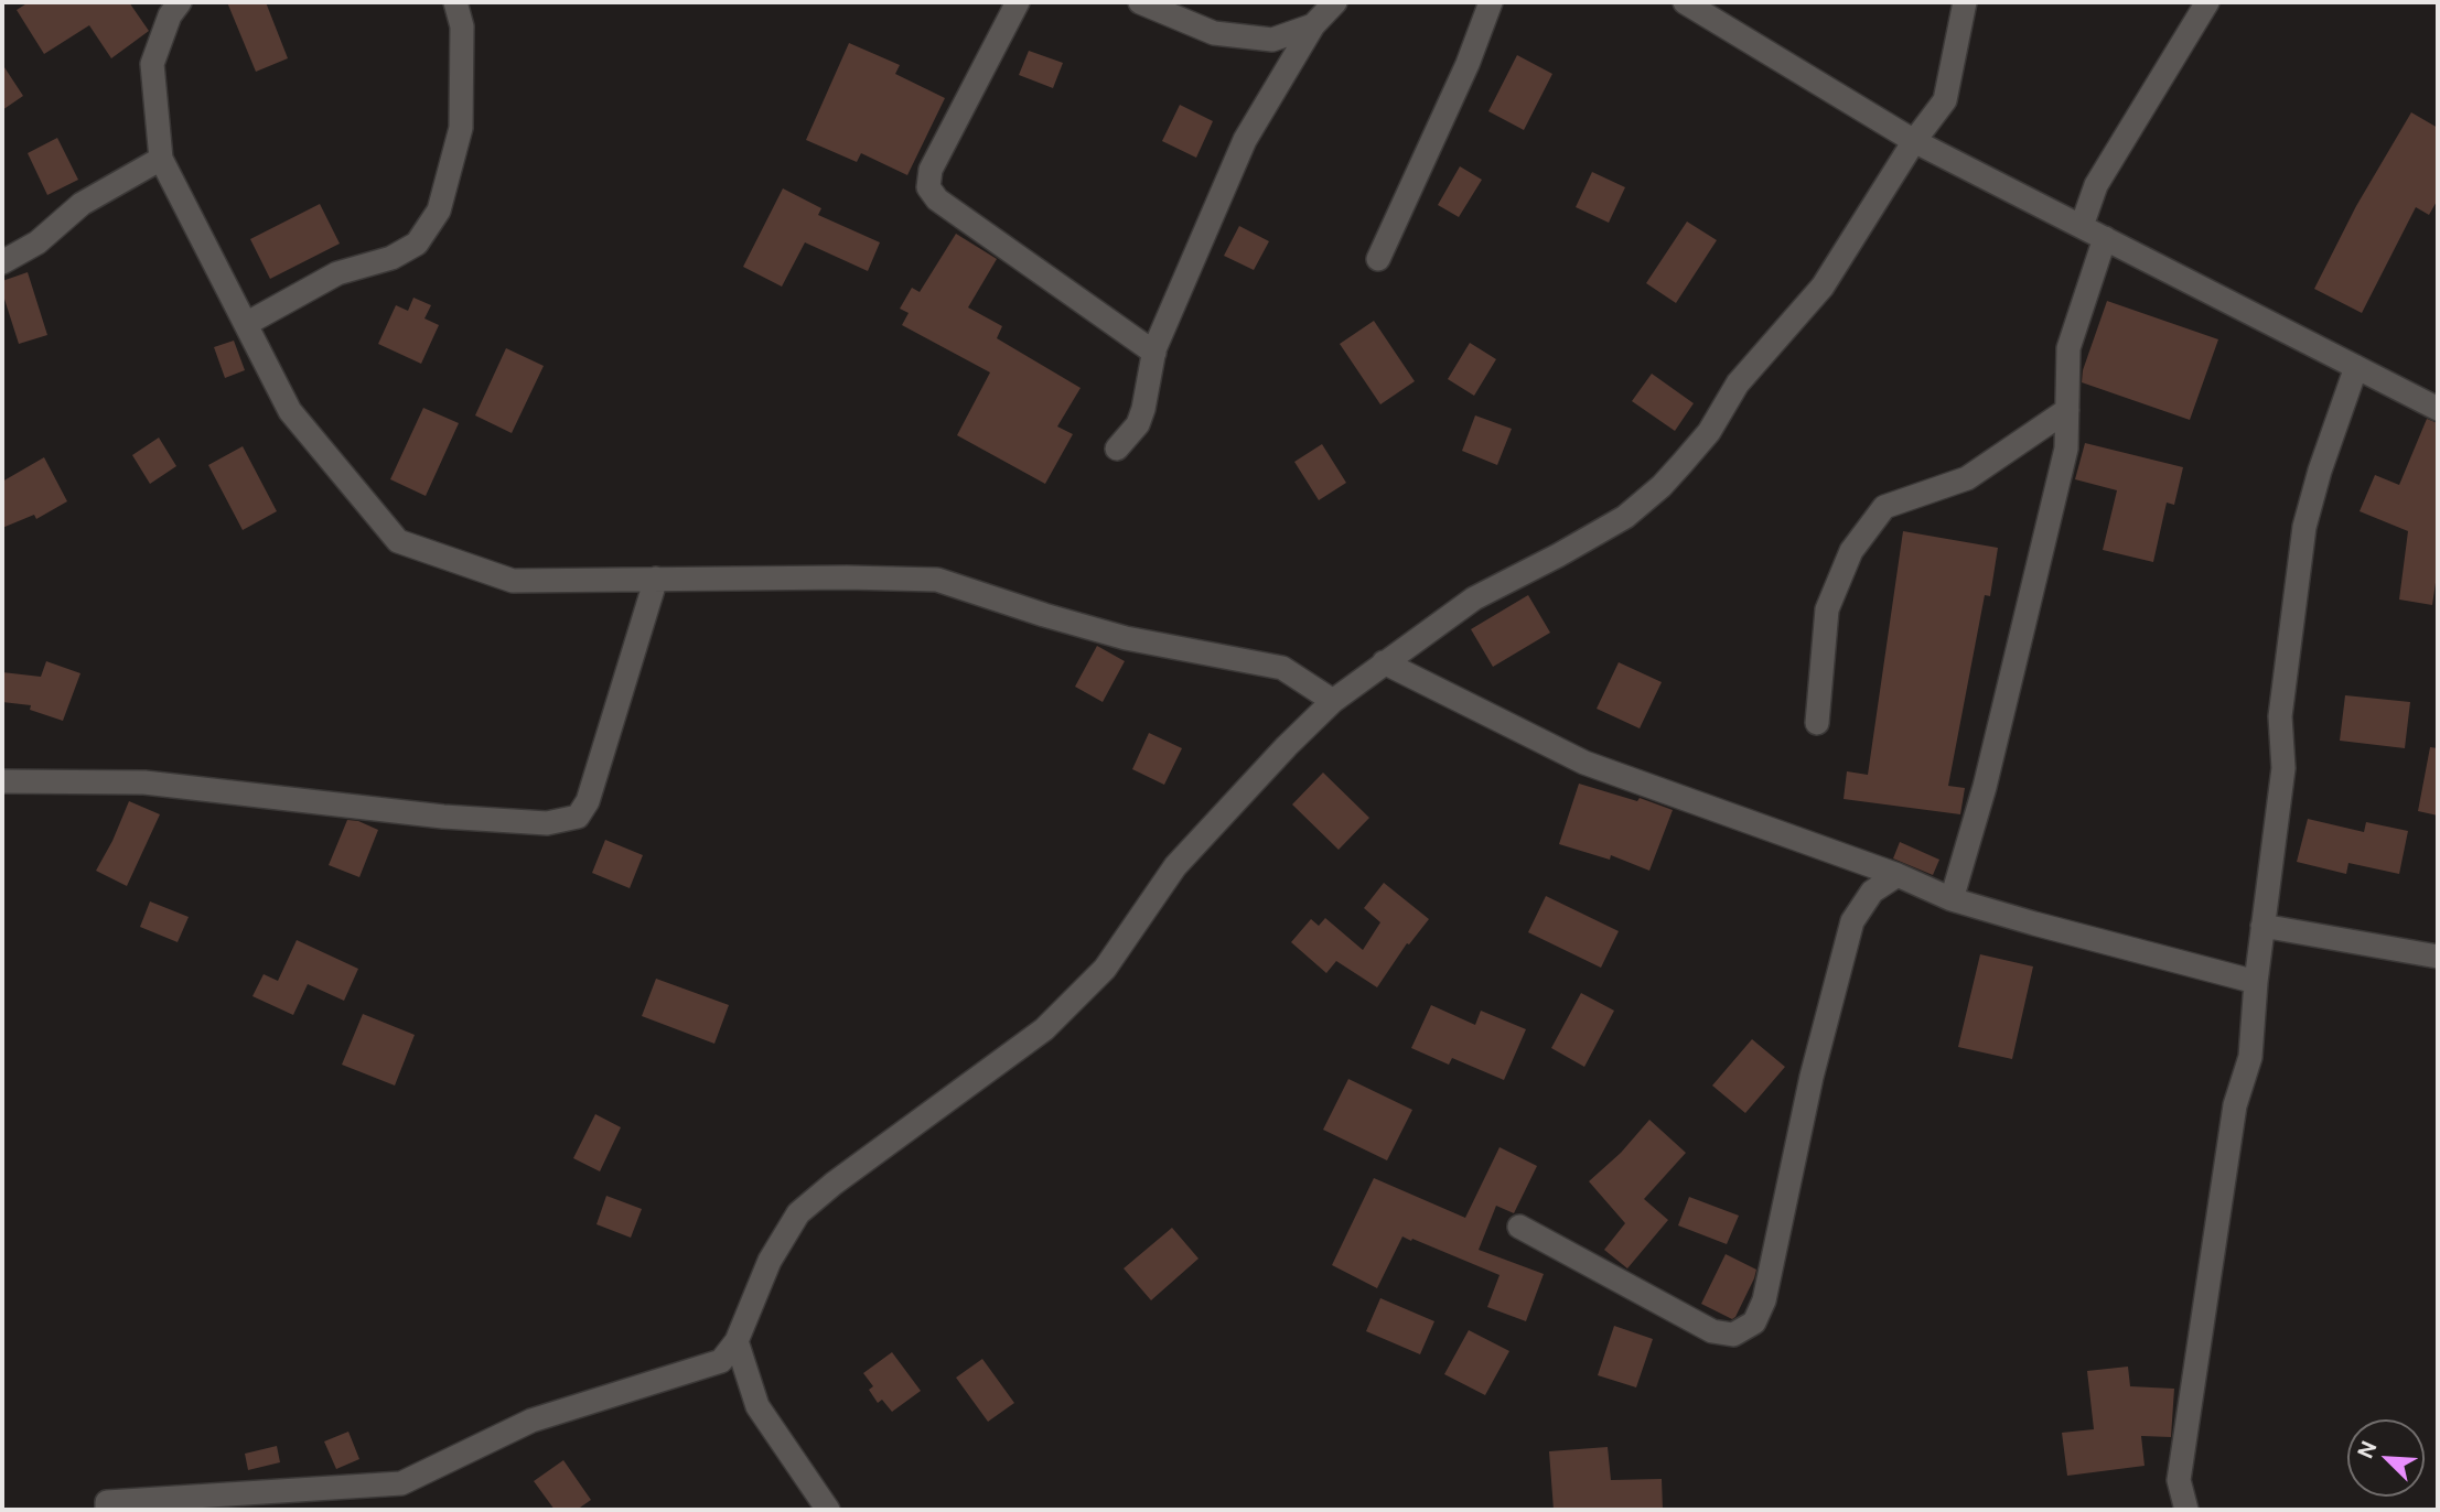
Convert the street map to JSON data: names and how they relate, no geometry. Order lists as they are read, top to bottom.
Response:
{
  "north": "top left"
}
